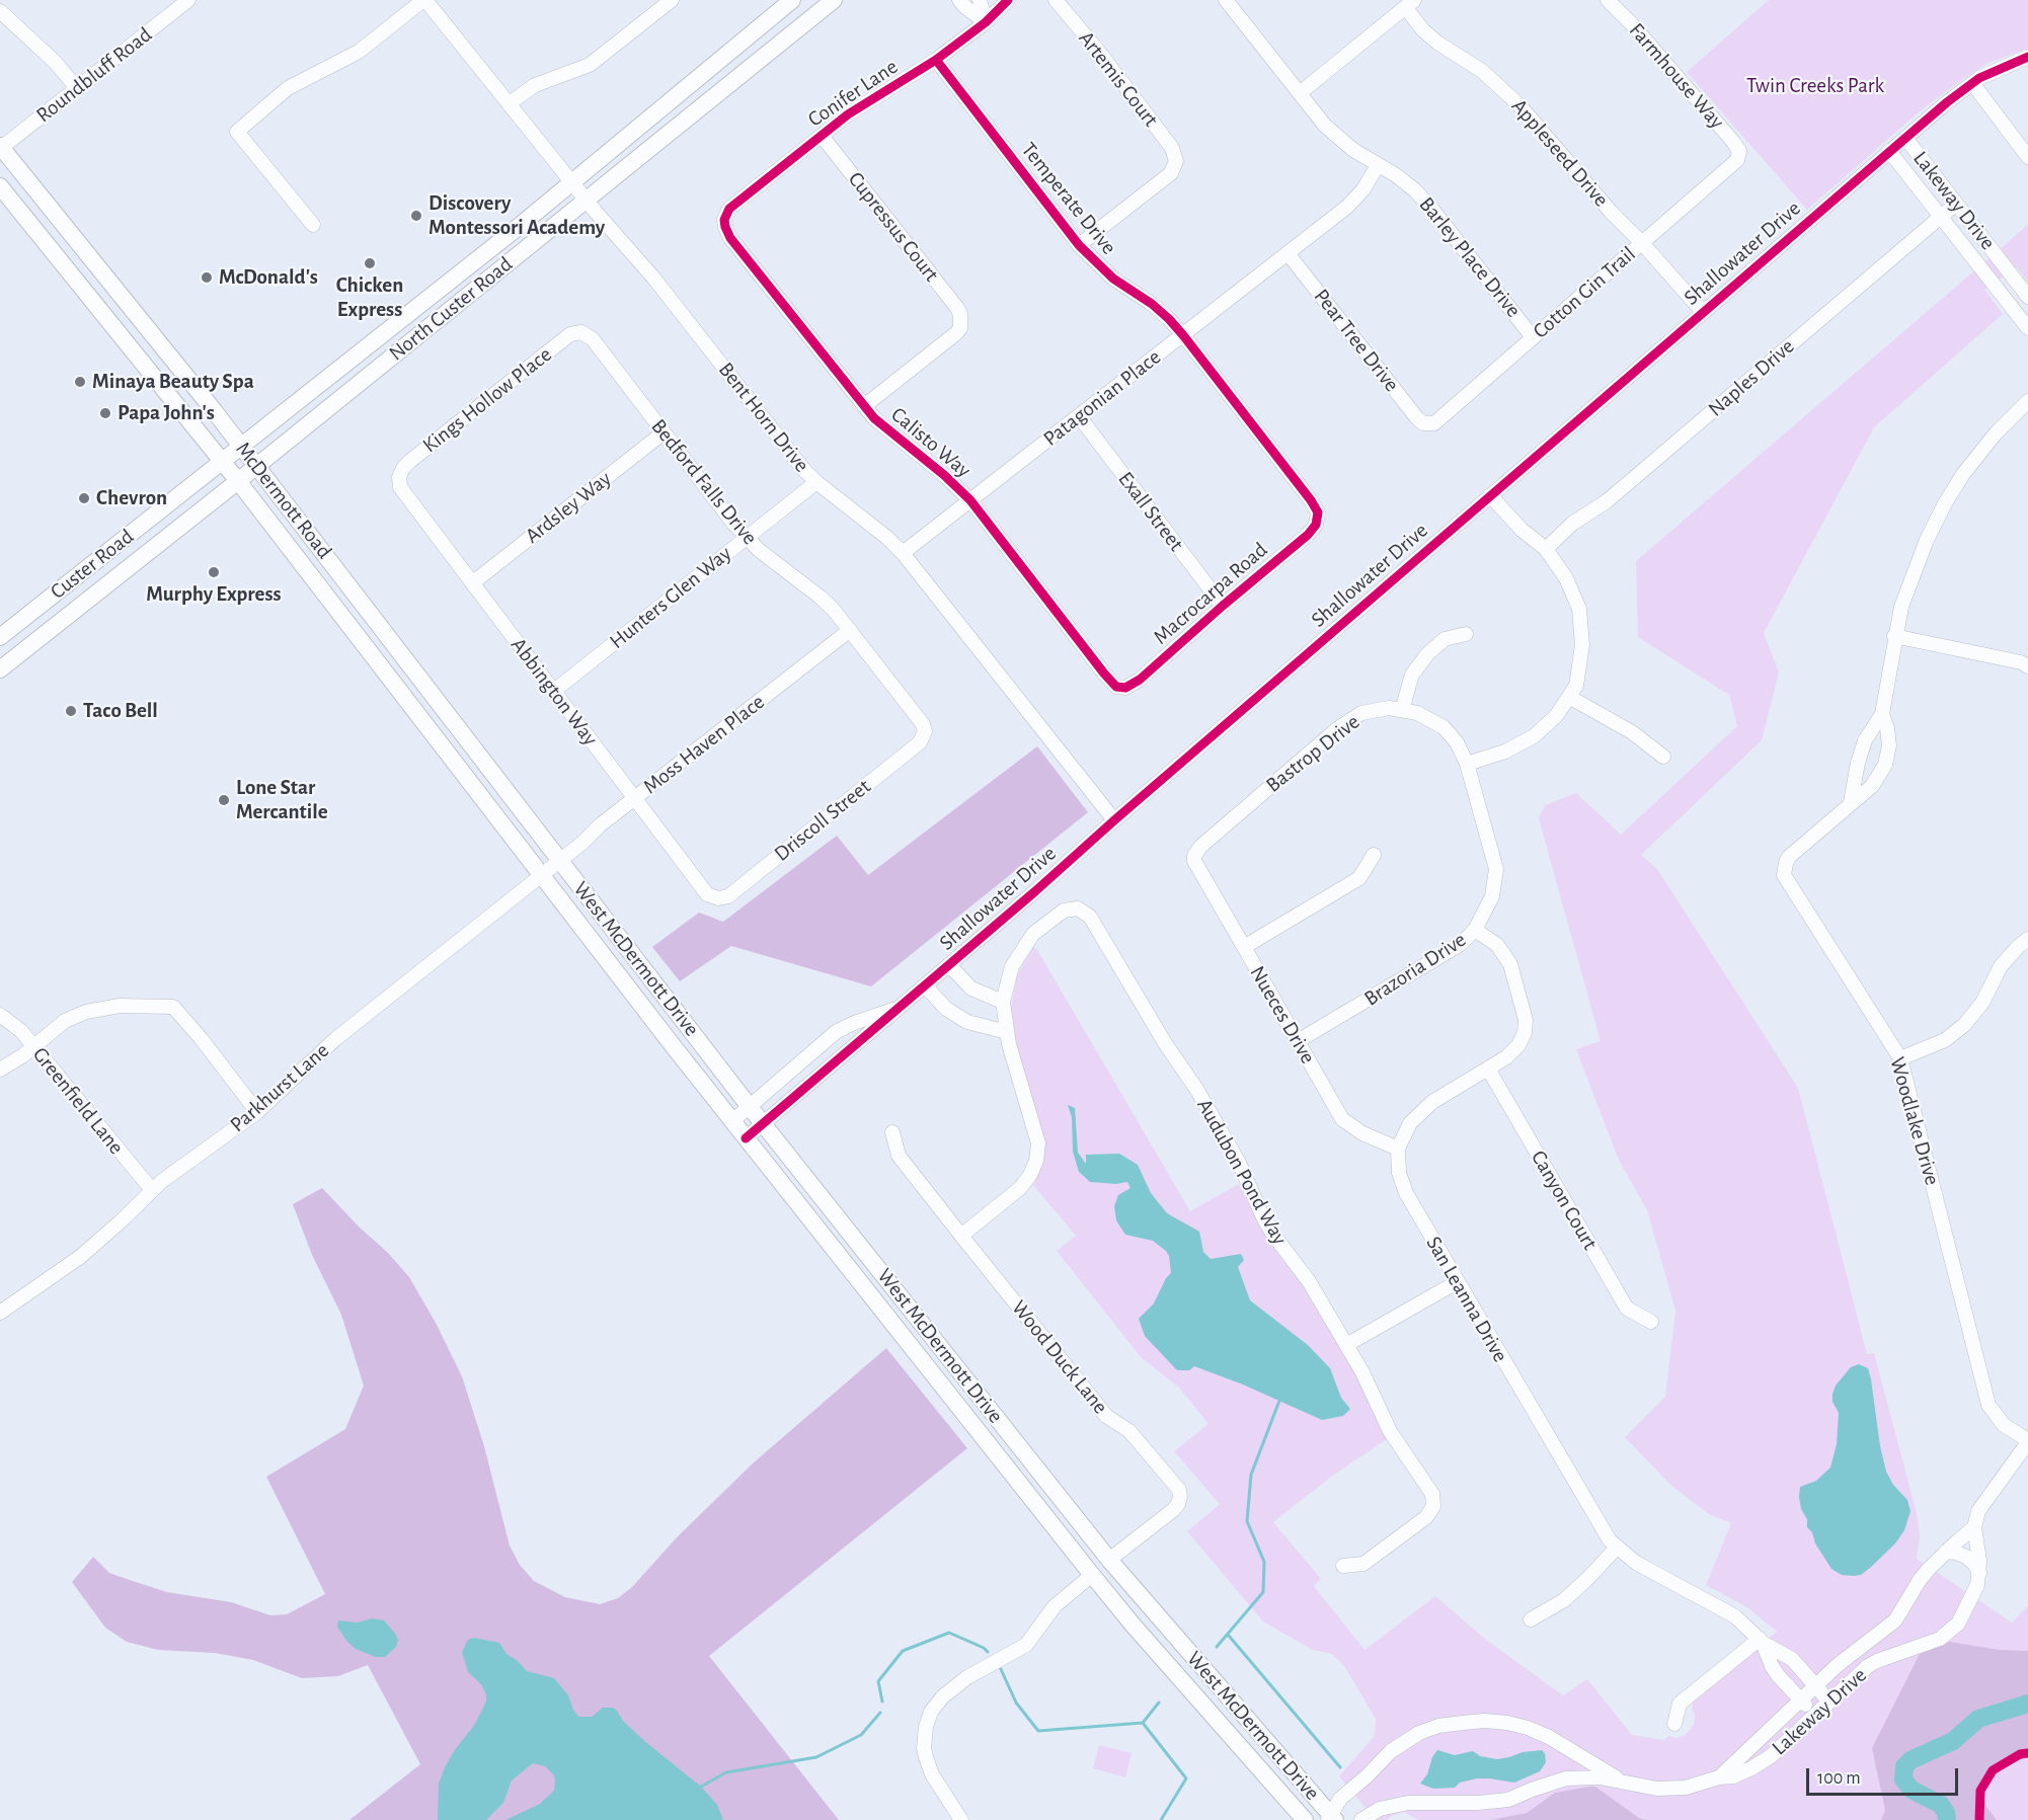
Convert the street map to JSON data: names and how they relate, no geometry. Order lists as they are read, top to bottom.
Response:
{
  "streets": {
    "main road": [
      "North Custer Road",
      "McDermott Road",
      "Custer Road",
      "West McDermott Drive"
    ],
    "street": [
      "Roundbluff Road",
      "Farmhouse Way",
      "Artemis Court",
      "Conifer Lane",
      "Appleseed Drive",
      "Temperate Drive",
      "Lakeway Drive",
      "Cupressus Court",
      "Shallowater Drive",
      "Barley Place Drive",
      "Cotton Gin Trail",
      "Pear Tree Drive",
      "Naples Drive",
      "Patagonian Place",
      "Kings Hollow Place",
      "Bent Horn Drive",
      "Calisto Way",
      "Bedford Falls Drive",
      "Ardsley Way",
      "Exall Street",
      "Macrocarpa Road",
      "Hunters Glen Way",
      "Abbington Way",
      "Moss Haven Place",
      "Bastrop Drive",
      "Driscoll Street",
      "Brazoria Drive",
      "Nueces Drive",
      "Parkhurst Lane",
      "Greenfield Lane",
      "Woodlake Drive",
      "Audubon Pond Way",
      "Canyon Court",
      "San Leanna Drive",
      "Wood Duck Lane"
    ]
  },
  "crossings": [
    ["Roundbluff Road", "McDermott Road"],
    ["Farmhouse Way", "Cotton Gin Trail"],
    ["Artemis Court", "Temperate Drive"],
    ["Conifer Lane", "Temperate Drive"],
    ["Conifer Lane", "Cupressus Court"],
    ["Conifer Lane", "Calisto Way"],
    ["Appleseed Drive", "Shallowater Drive"],
    ["Appleseed Drive", "Cotton Gin Trail"],
    ["Temperate Drive", "Patagonian Place"],
    ["Temperate Drive", "Macrocarpa Road"],
    ["Lakeway Drive", "Shallowater Drive"],
    ["Lakeway Drive", "Naples Drive"],
    ["Lakeway Drive", "West McDermott Drive"],
    ["Lakeway Drive", "Woodlake Drive"],
    ["Lakeway Drive", "San Leanna Drive"],
    ["Cupressus Court", "Calisto Way"],
    ["Shallowater Drive", "Bent Horn Drive"],
    ["Shallowater Drive", "West McDermott Drive"],
    ["Barley Place Drive", "Cotton Gin Trail"],
    ["Barley Place Drive", "Patagonian Place"],
    ["Cotton Gin Trail", "Pear Tree Drive"],
    ["North Custer Road", "Bent Horn Drive"],
    ["North Custer Road", "McDermott Road"],
    ["North Custer Road", "Custer Road"],
    ["Pear Tree Drive", "Patagonian Place"],
    ["Patagonian Place", "Bent Horn Drive"],
    ["Patagonian Place", "Calisto Way"],
    ["Patagonian Place", "Exall Street"],
    ["Kings Hollow Place", "Bedford Falls Drive"],
    ["Kings Hollow Place", "Abbington Way"],
    ["Bent Horn Drive", "Hunters Glen Way"],
    ["Calisto Way", "Macrocarpa Road"],
    ["Bedford Falls Drive", "Ardsley Way"],
    ["Bedford Falls Drive", "Hunters Glen Way"],
    ["Bedford Falls Drive", "Moss Haven Place"],
    ["Bedford Falls Drive", "Driscoll Street"],
    ["McDermott Road", "Custer Road"],
    ["McDermott Road", "Moss Haven Place"],
    ["McDermott Road", "West McDermott Drive"],
    ["McDermott Road", "Parkhurst Lane"],
    ["Ardsley Way", "Abbington Way"],
    ["Exall Street", "Macrocarpa Road"],
    ["Hunters Glen Way", "Abbington Way"],
    ["Abbington Way", "Moss Haven Place"],
    ["Abbington Way", "Driscoll Street"],
    ["Moss Haven Place", "West McDermott Drive"],
    ["Moss Haven Place", "Parkhurst Lane"],
    ["Bastrop Drive", "Brazoria Drive"],
    ["Bastrop Drive", "Nueces Drive"],
    ["West McDermott Drive", "Parkhurst Lane"],
    ["West McDermott Drive", "Wood Duck Lane"],
    ["Brazoria Drive", "Nueces Drive"],
    ["Nueces Drive", "San Leanna Drive"],
    ["Parkhurst Lane", "Greenfield Lane"]
  ],
  "parks": ["Twin Creeks Park"],
  "places": [
    "Discovery Montessori Academy",
    "Chicken Express",
    "McDonald's",
    "Minaya Beauty Spa",
    "Papa John's",
    "Chevron",
    "Murphy Express",
    "Taco Bell",
    "Lone Star Mercantile"
  ],
  "scale_bar": "100 m"
}
